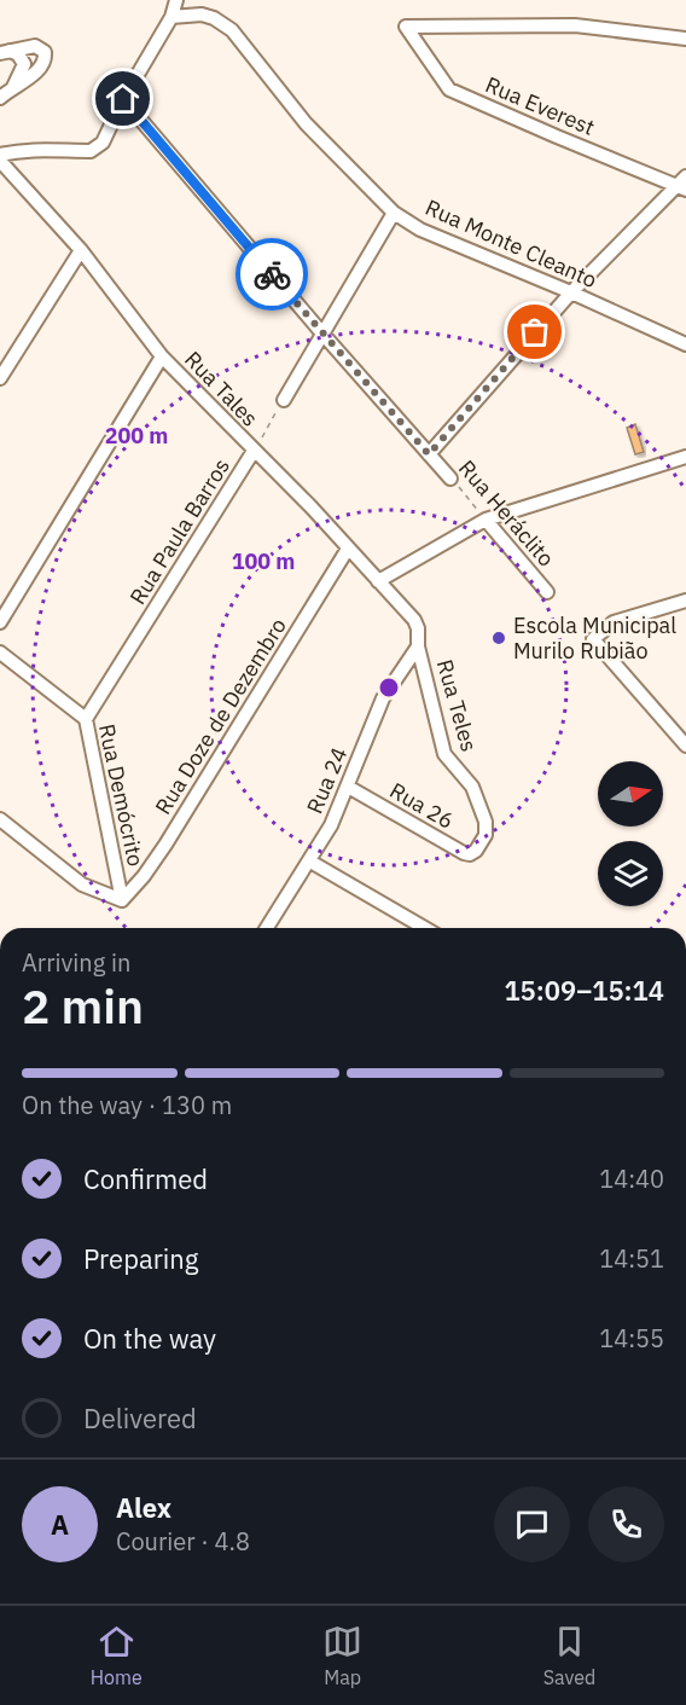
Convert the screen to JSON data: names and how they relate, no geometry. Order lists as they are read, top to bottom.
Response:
{
  "streets": {
    "street": [
      "Rua Everest",
      "Rua Monte Cleanto",
      "Rua Tales",
      "Rua Heráclito",
      "Rua Paula Barros",
      "Rua Teles",
      "Rua Doze de Dezembro",
      "Rua 24",
      "Rua Demócrito",
      "Rua 26"
    ]
  },
  "crossings": [
    ["Rua Tales", "Rua Paula Barros"],
    ["Rua Tales", "Rua Teles"],
    ["Rua Tales", "Rua Doze de Dezembro"],
    ["Rua Tales", "Rua 24"],
    ["Rua Paula Barros", "Rua Demócrito"],
    ["Rua Teles", "Rua 24"],
    ["Rua Teles", "Rua 26"],
    ["Rua Doze de Dezembro", "Rua Demócrito"],
    ["Rua 24", "Rua 26"]
  ],
  "places": ["Escola Municipal Murilo Rubião"],
  "north": "right",
  "page": {
    "heading": ["2 min", "Arriving in", "15:09–15:14"],
    "panel": ["Alex", "Courier · 4.8"],
    "bar": "On the way · 130 m",
    "list": [
      ["Confirmed", "14:40"],
      ["Preparing", "14:51"],
      ["On the way", "14:55"],
      "Delivered"
    ],
    "round": "A",
    "tabs": ["Home", "Map", "Saved"]
  },
  "rings": ["200 m", "100 m"]
}
